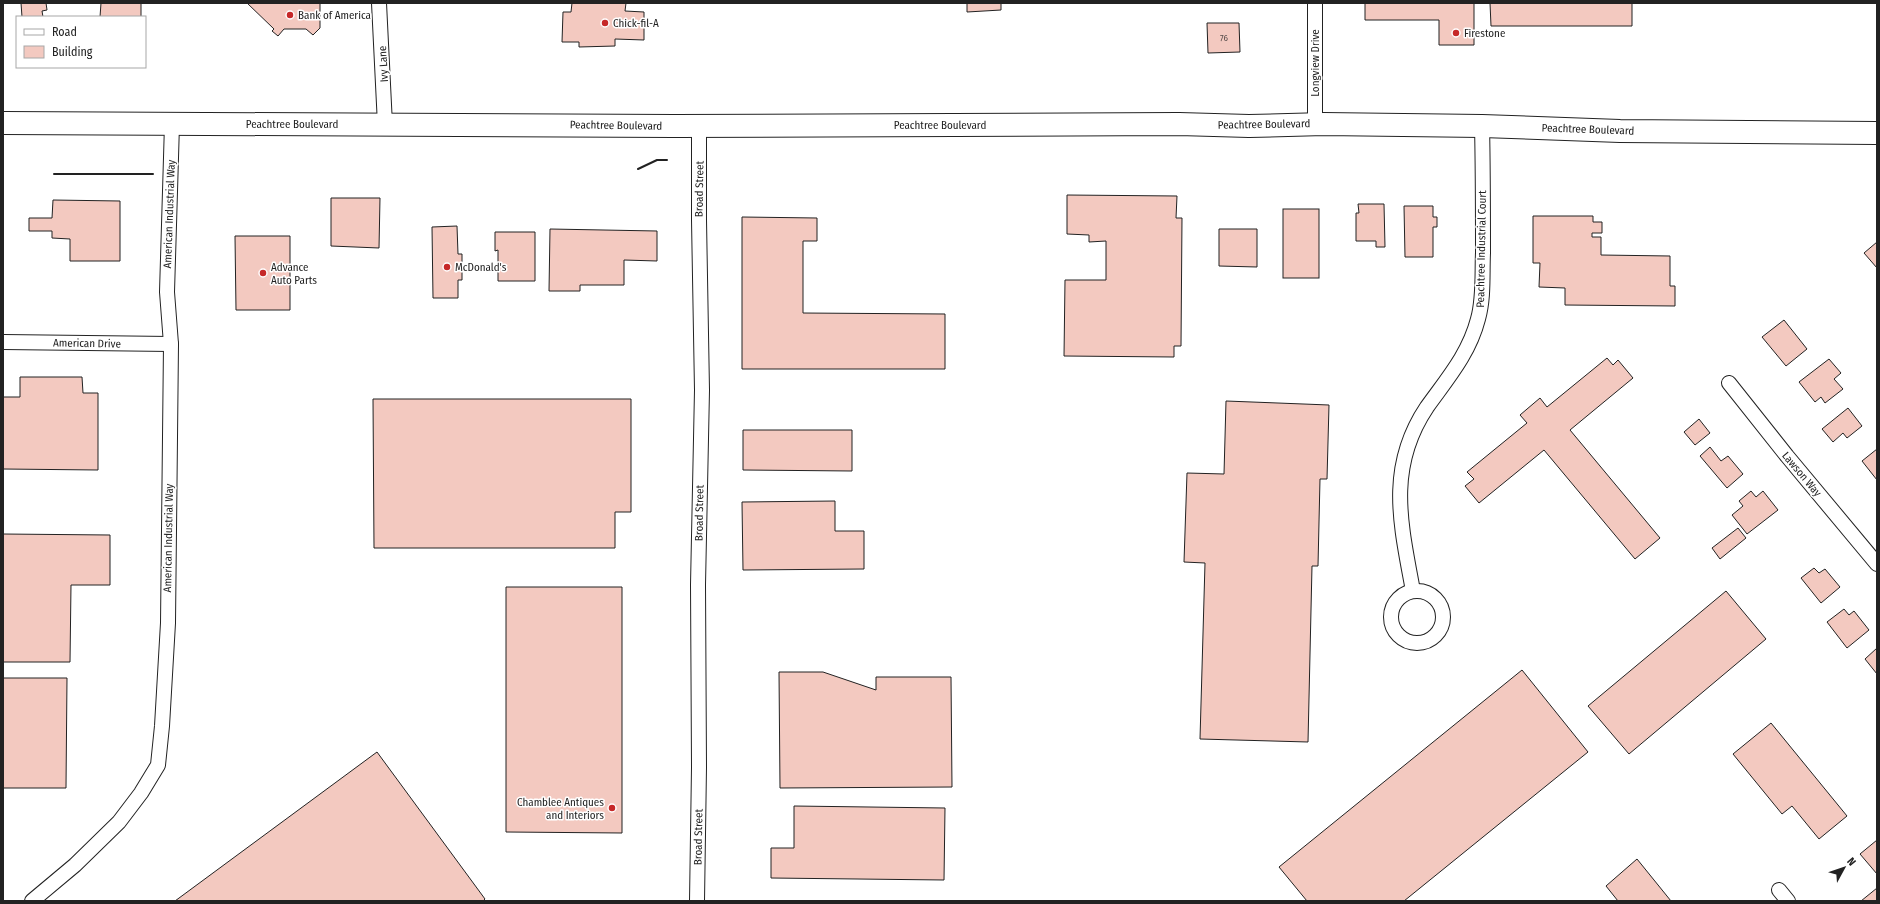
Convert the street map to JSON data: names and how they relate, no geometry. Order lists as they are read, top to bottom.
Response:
{
  "streets": {
    "highway": ["Peachtree Boulevard"],
    "street": [
      "Longview Drive",
      "Ivy Lane",
      "Broad Street",
      "American Industrial Way",
      "Peachtree Industrial Court",
      "American Drive",
      "Lawson Way"
    ]
  },
  "crossings": [
    ["Longview Drive", "Peachtree Boulevard"],
    ["Ivy Lane", "Peachtree Boulevard"],
    ["Peachtree Boulevard", "Broad Street"],
    ["Peachtree Boulevard", "American Industrial Way"],
    ["Peachtree Boulevard", "Peachtree Industrial Court"],
    ["American Industrial Way", "American Drive"]
  ],
  "places": [
    "Bank of America",
    "Chick-fil-A",
    "Firestone",
    "McDonald's",
    "Advance Auto Parts",
    "Chamblee Antiques and Interiors"
  ],
  "house_numbers": ["76"],
  "legend": ["Road", "Building"],
  "north": "top right"
}
